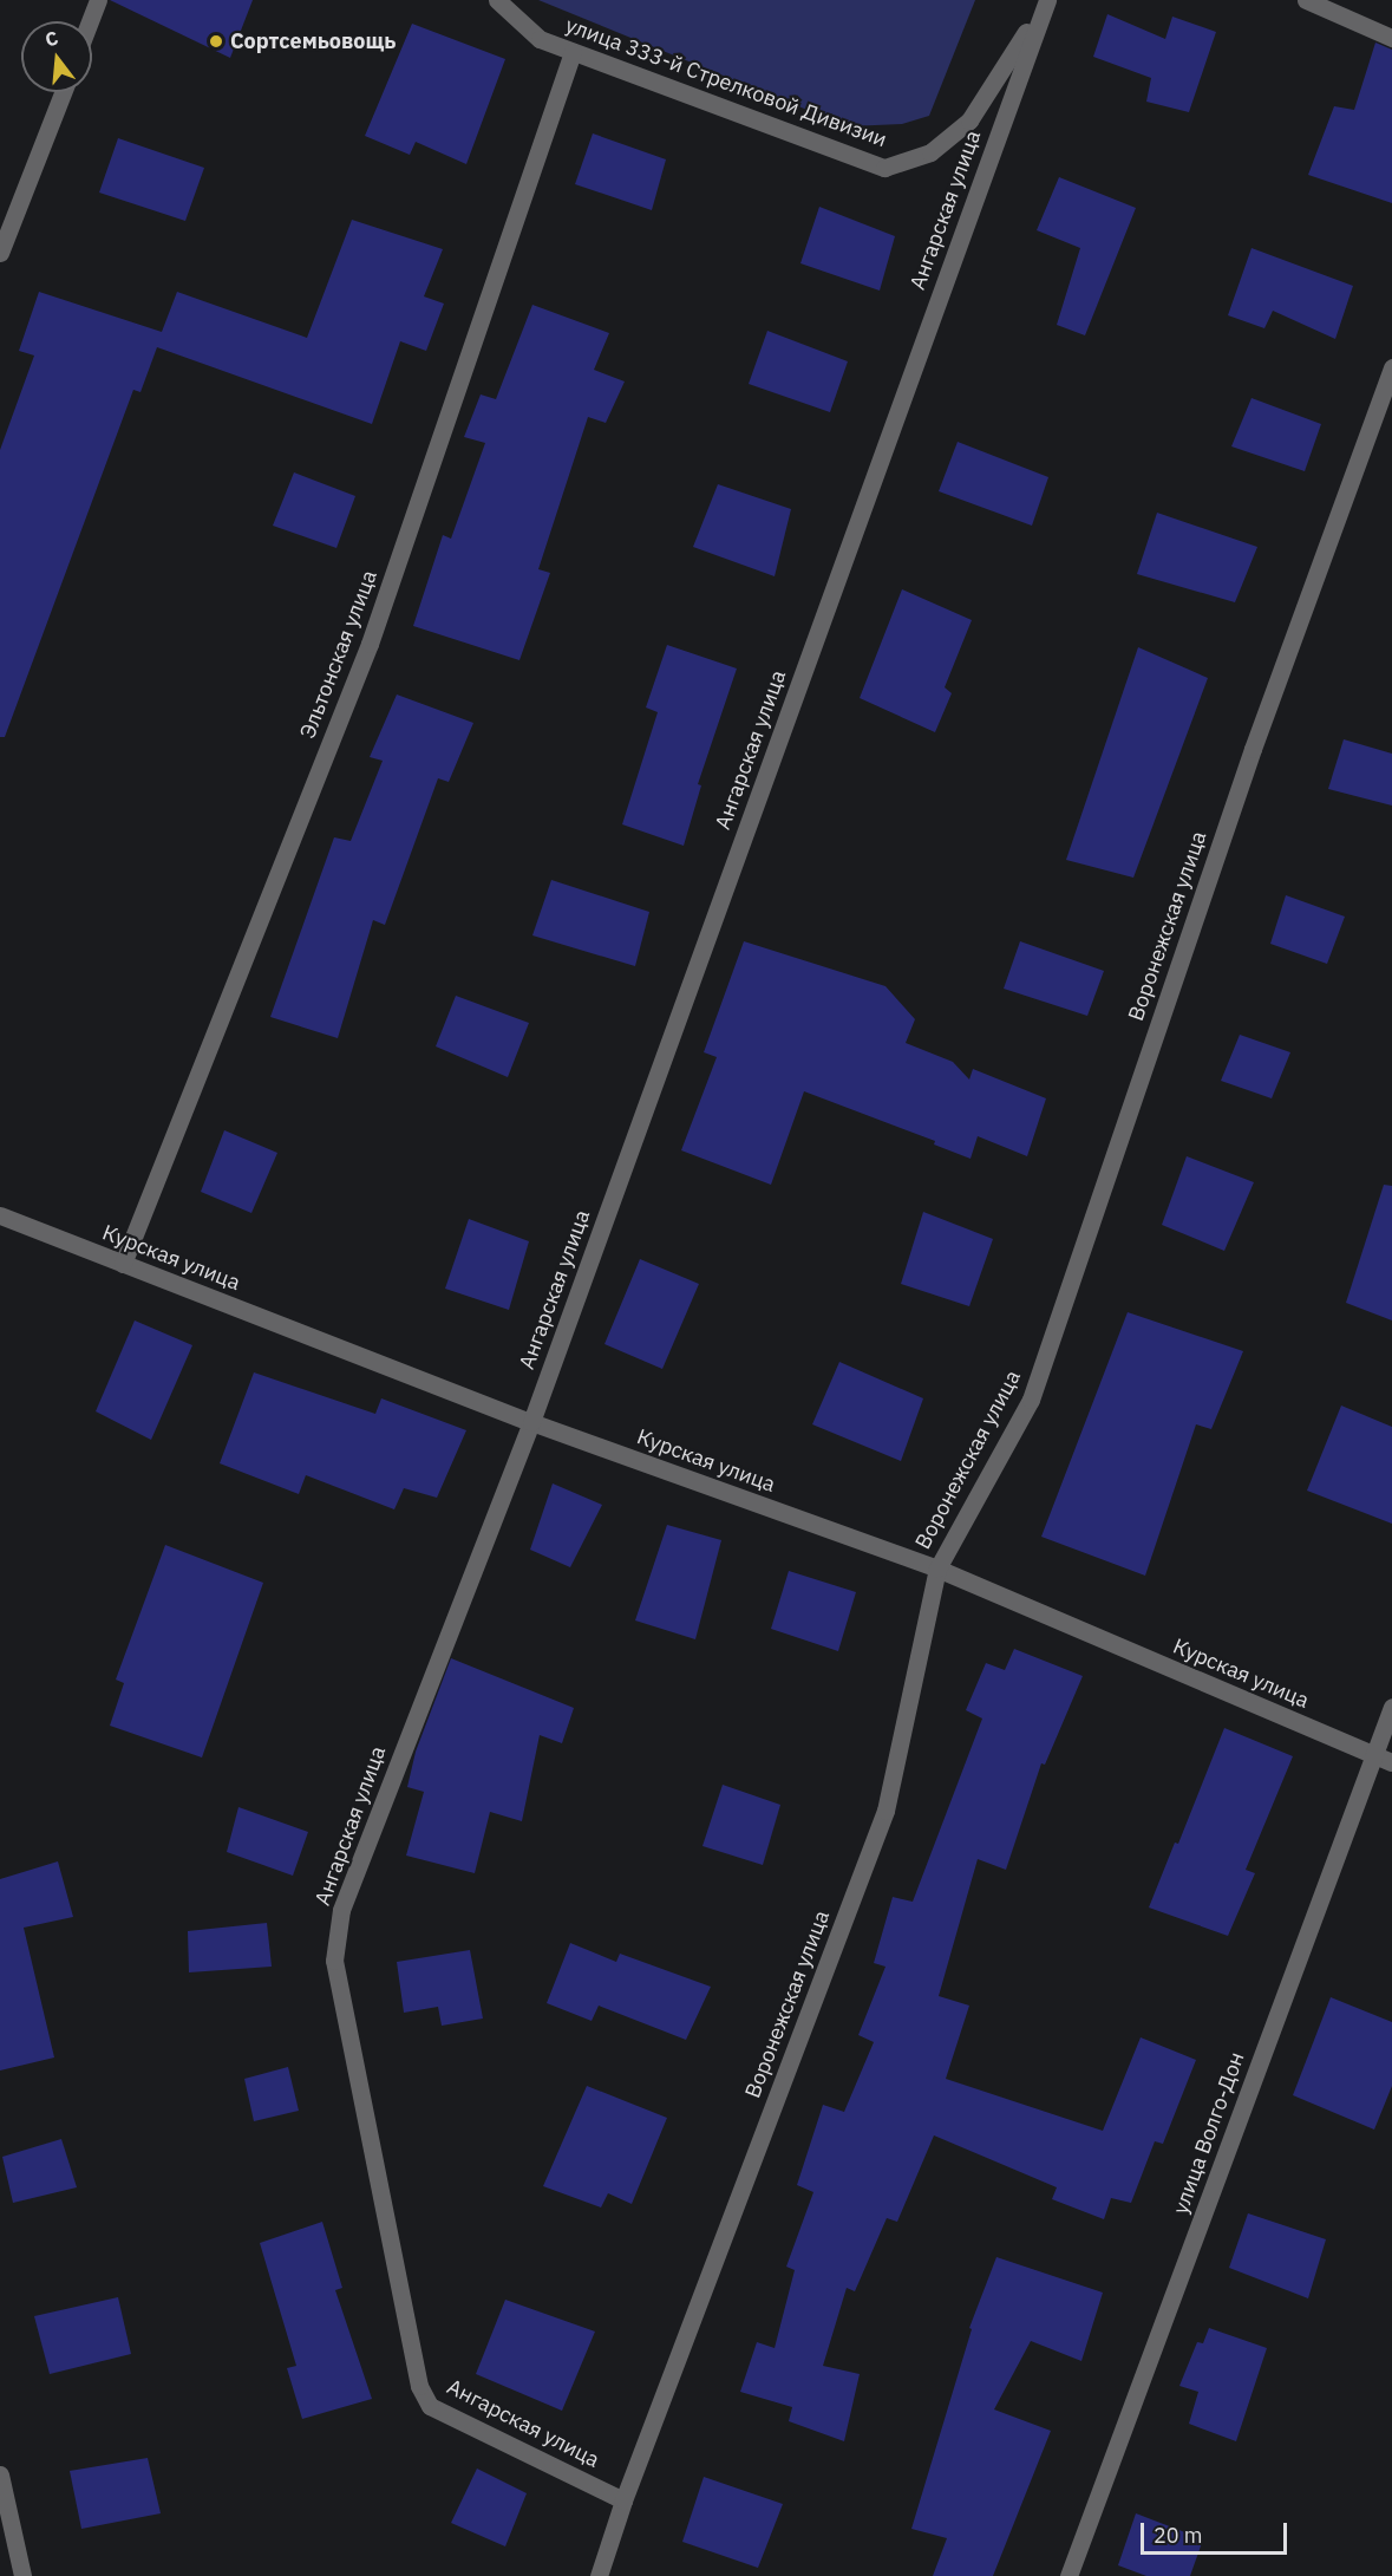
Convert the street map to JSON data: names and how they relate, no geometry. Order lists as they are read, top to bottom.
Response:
{
  "streets": {
    "street": [
      "улица 333-й Стрелковой Дивизии",
      "Ангарская улица",
      "Эльтонская улица",
      "Воронежская улица",
      "Курская улица",
      "улица Волго-Дон"
    ]
  },
  "crossings": [
    ["улица 333-й Стрелковой Дивизии", "Ангарская улица"],
    ["улица 333-й Стрелковой Дивизии", "Эльтонская улица"],
    ["Ангарская улица", "Воронежская улица"],
    ["Ангарская улица", "Курская улица"],
    ["Эльтонская улица", "Курская улица"],
    ["Воронежская улица", "Курская улица"],
    ["Курская улица", "улица Волго-Дон"]
  ],
  "places": ["Сортсемьовощь"],
  "scale_bar": "20 m",
  "north": "top"
}
